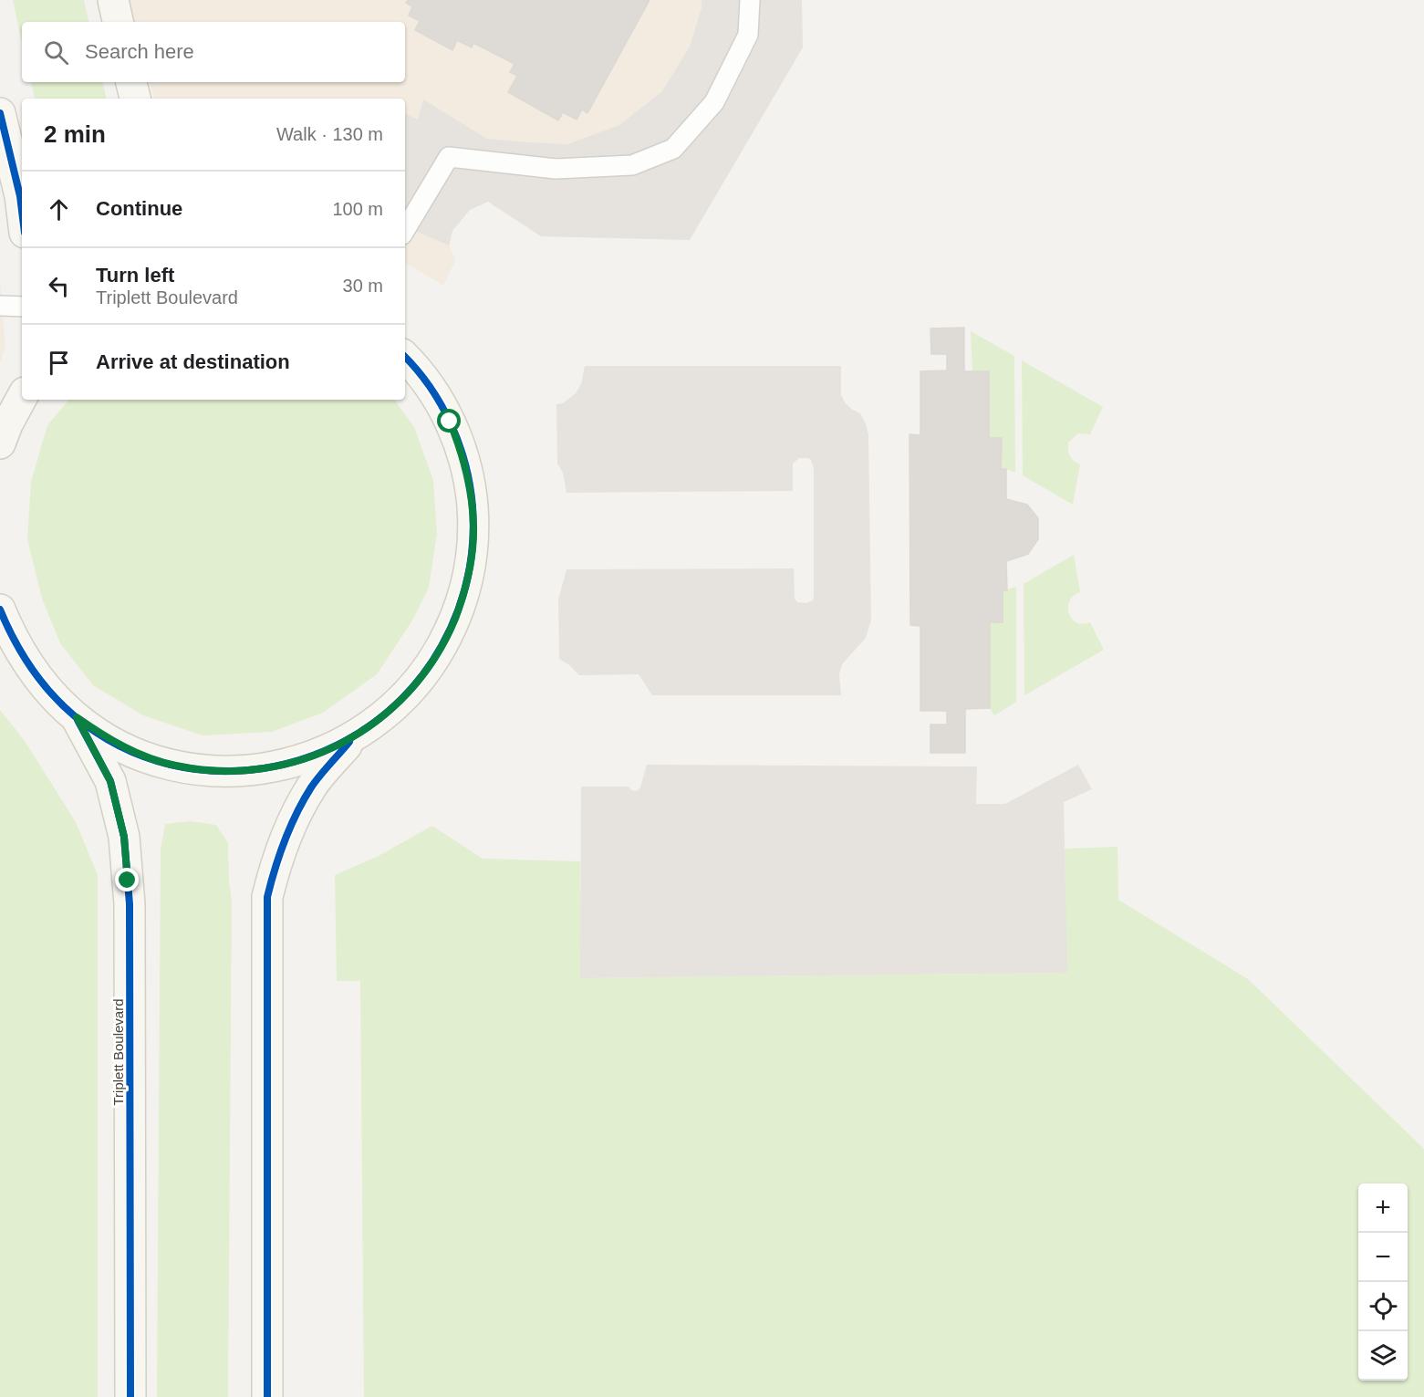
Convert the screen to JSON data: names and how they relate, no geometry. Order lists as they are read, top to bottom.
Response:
{
  "streets": {
    "main road": ["Triplett Boulevard"]
  },
  "page": {
    "search": "Search here",
    "heading": ["2 min", "Walk · 130 m"],
    "list": [
      ["Continue", "100 m"],
      ["Turn left", "Triplett Boulevard", "30 m"],
      "Arrive at destination"
    ],
    "map_buttons": ["+", "−"]
  }
}
